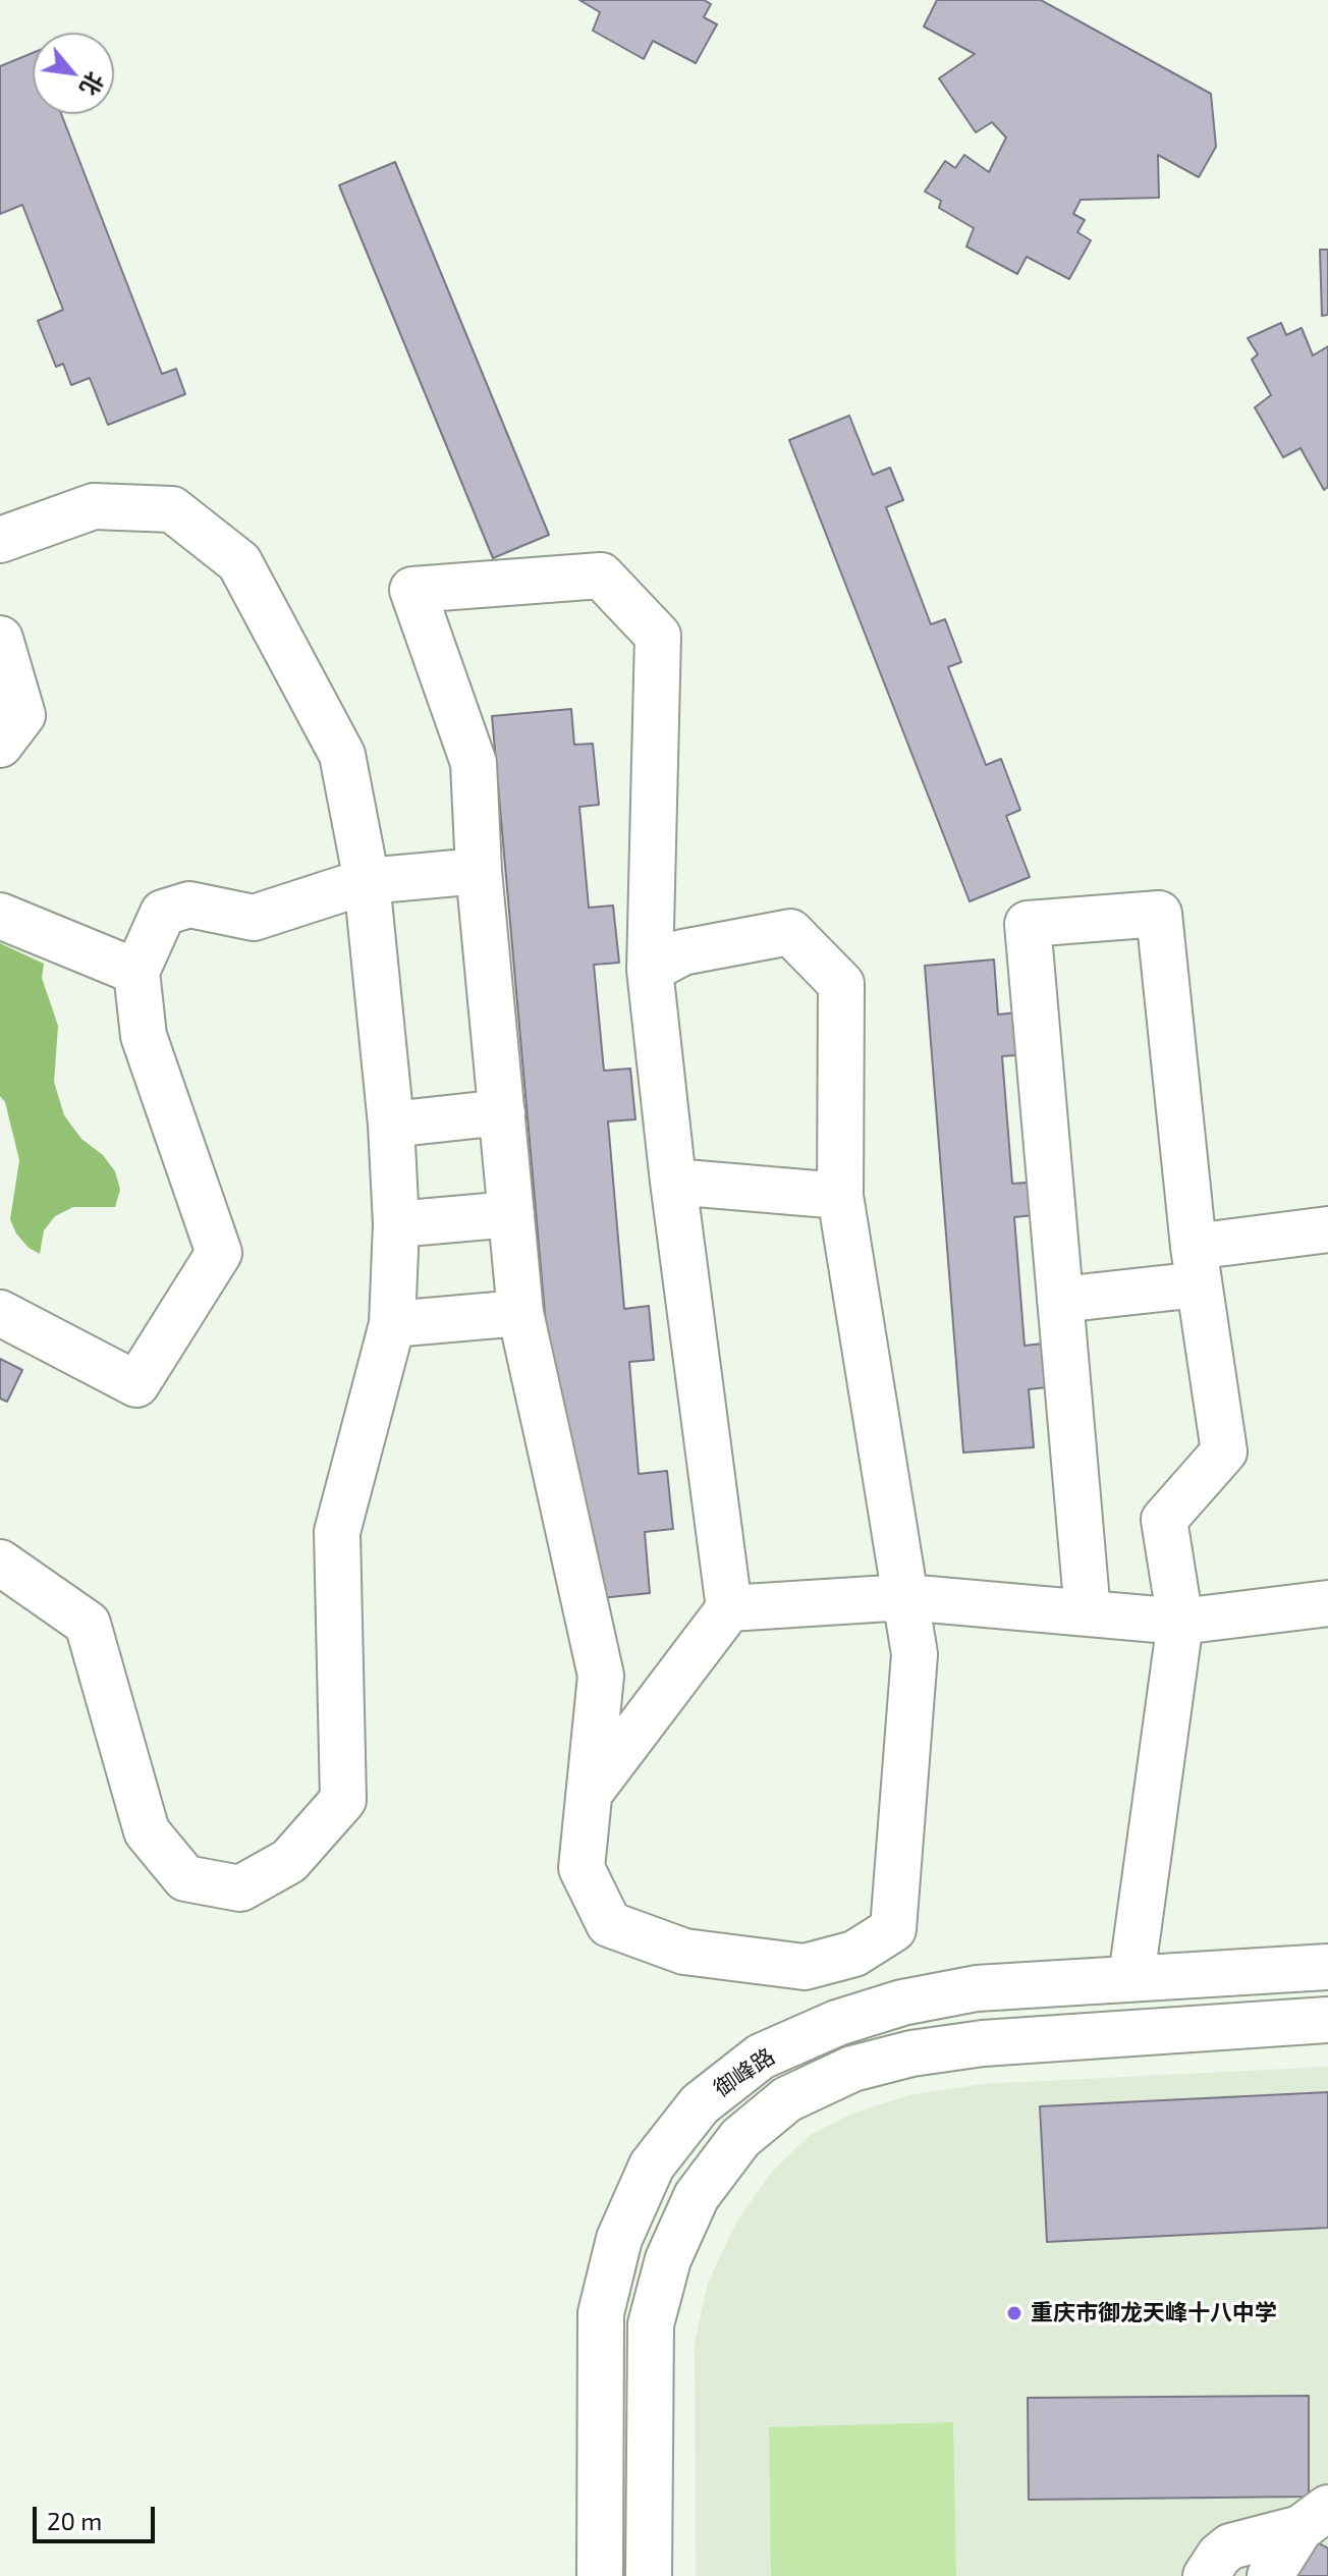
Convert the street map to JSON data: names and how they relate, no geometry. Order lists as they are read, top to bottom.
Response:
{
  "streets": {
    "street": ["御峰路"]
  },
  "places": ["重庆市御龙天峰十八中学"],
  "scale_bar": "20 m",
  "north": "bottom right"
}
